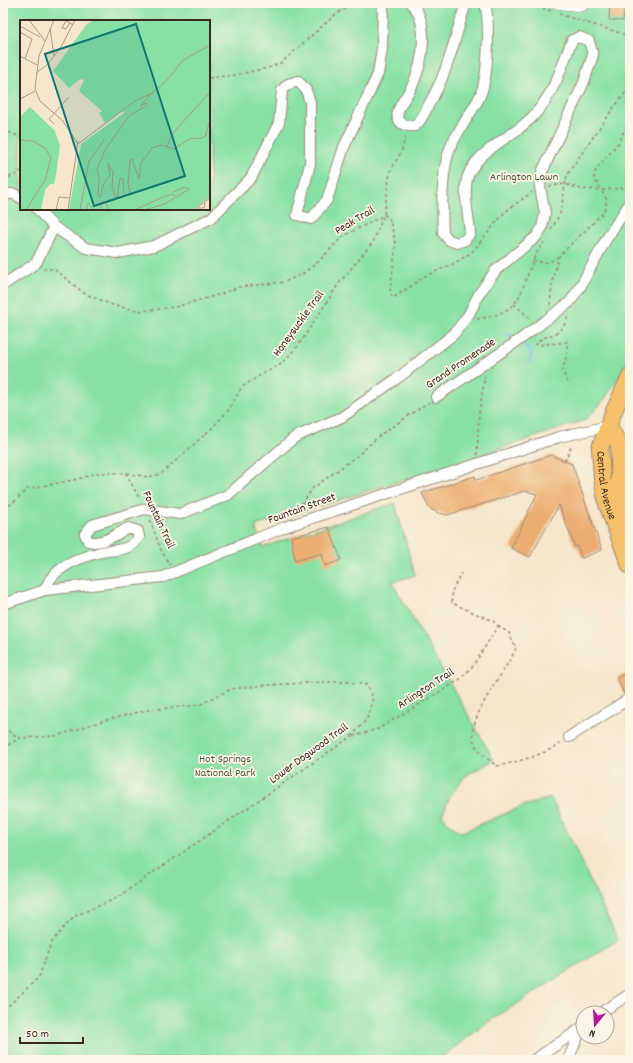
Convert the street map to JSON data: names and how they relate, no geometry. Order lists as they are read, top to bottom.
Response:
{
  "streets": {
    "main road": ["Central Avenue"],
    "street": ["Grand Promenade", "Fountain Street"],
    "path": [
      "Peak Trail",
      "Honeysuckle Trail",
      "Fountain Trail",
      "Arlington Trail",
      "Lower Dogwood Trail"
    ]
  },
  "crossings": [
    ["Peak Trail", "Honeysuckle Trail"],
    ["Honeysuckle Trail", "Fountain Trail"],
    ["Grand Promenade", "Fountain Street"],
    ["Central Avenue", "Fountain Street"],
    ["Fountain Street", "Fountain Trail"],
    ["Arlington Trail", "Lower Dogwood Trail"]
  ],
  "parks": ["Arlington Lawn", "Hot Springs National Park"],
  "scale_bar": "50 m",
  "north": "bottom"
}
